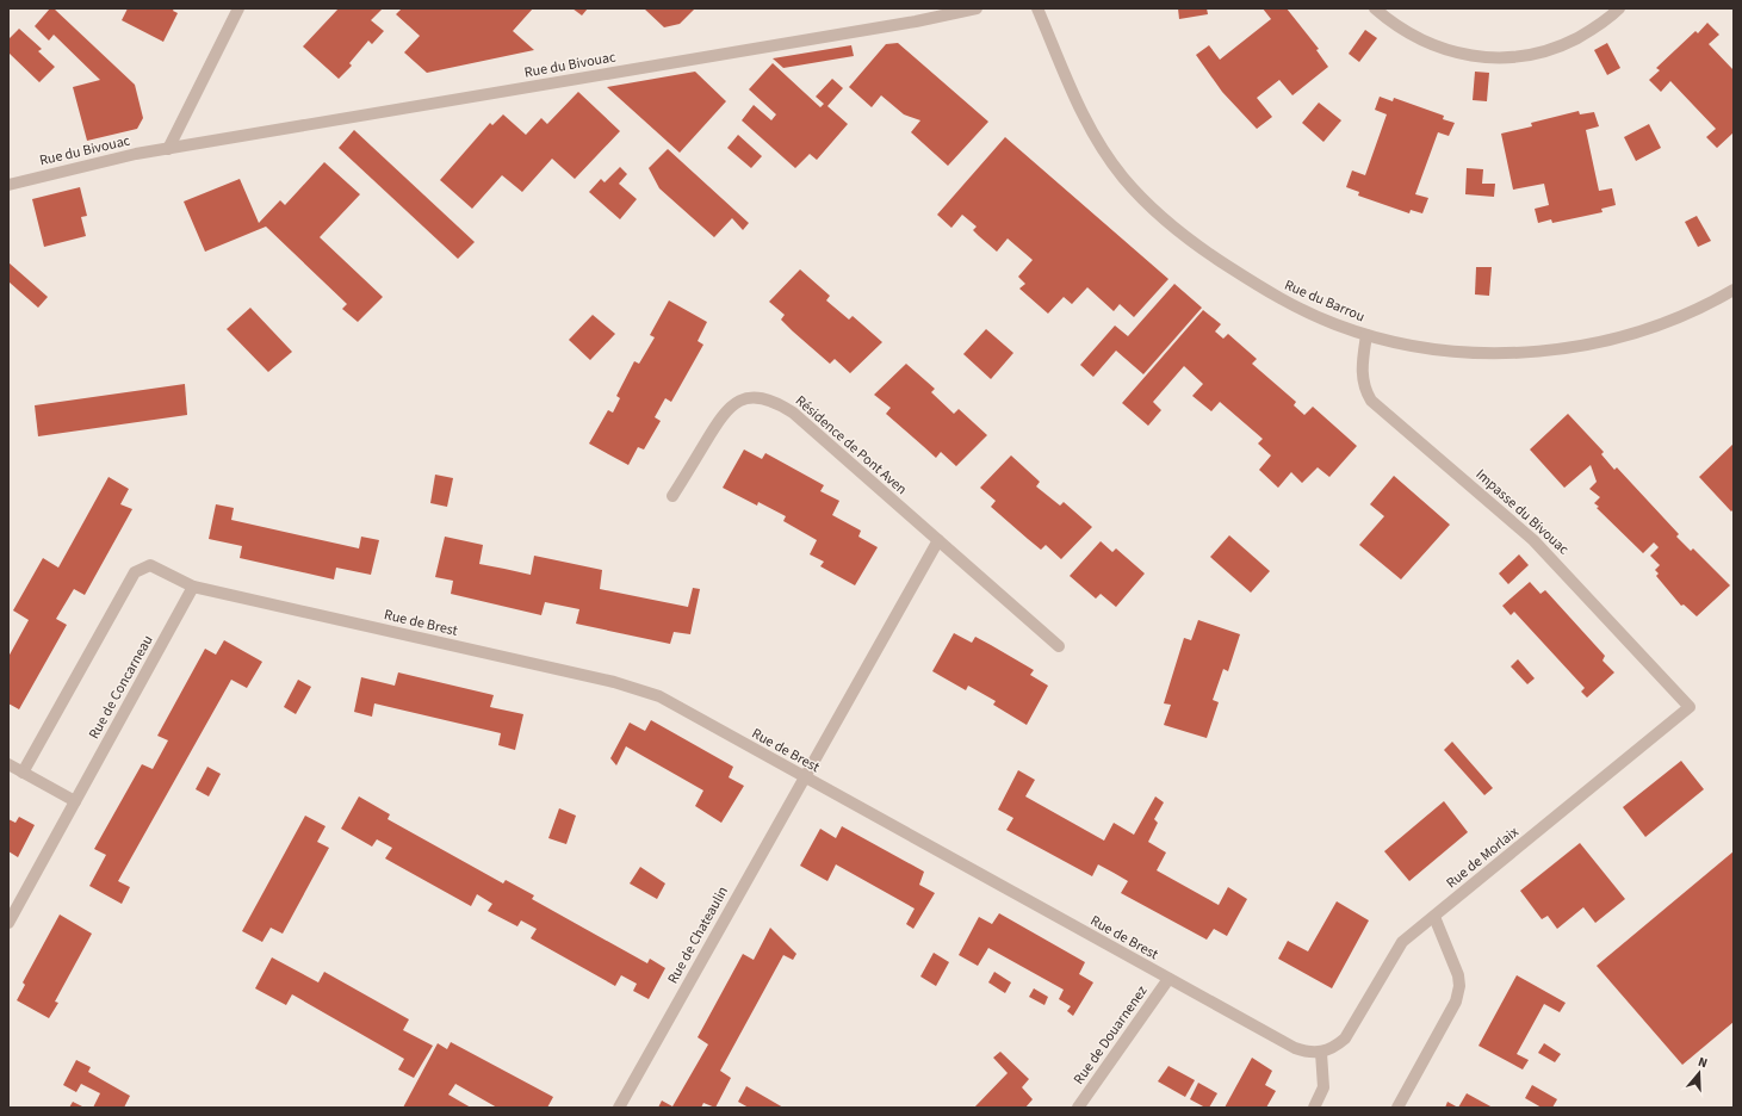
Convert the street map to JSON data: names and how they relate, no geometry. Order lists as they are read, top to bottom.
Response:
{
  "streets": {
    "street": [
      "Rue du Bivouac",
      "Rue du Barrou",
      "Résidence de Pont Aven",
      "Impasse du Bivouac",
      "Rue de Brest",
      "Rue de Concarneau",
      "Rue de Morlaix",
      "Rue de Chateaulin",
      "Rue de Douarnenez"
    ]
  },
  "crossings": [
    ["Rue du Barrou", "Impasse du Bivouac"],
    ["Impasse du Bivouac", "Rue de Morlaix"],
    ["Rue de Brest", "Rue de Concarneau"],
    ["Rue de Brest", "Rue de Morlaix"],
    ["Rue de Brest", "Rue de Chateaulin"],
    ["Rue de Brest", "Rue de Douarnenez"]
  ],
  "north": "top"
}
